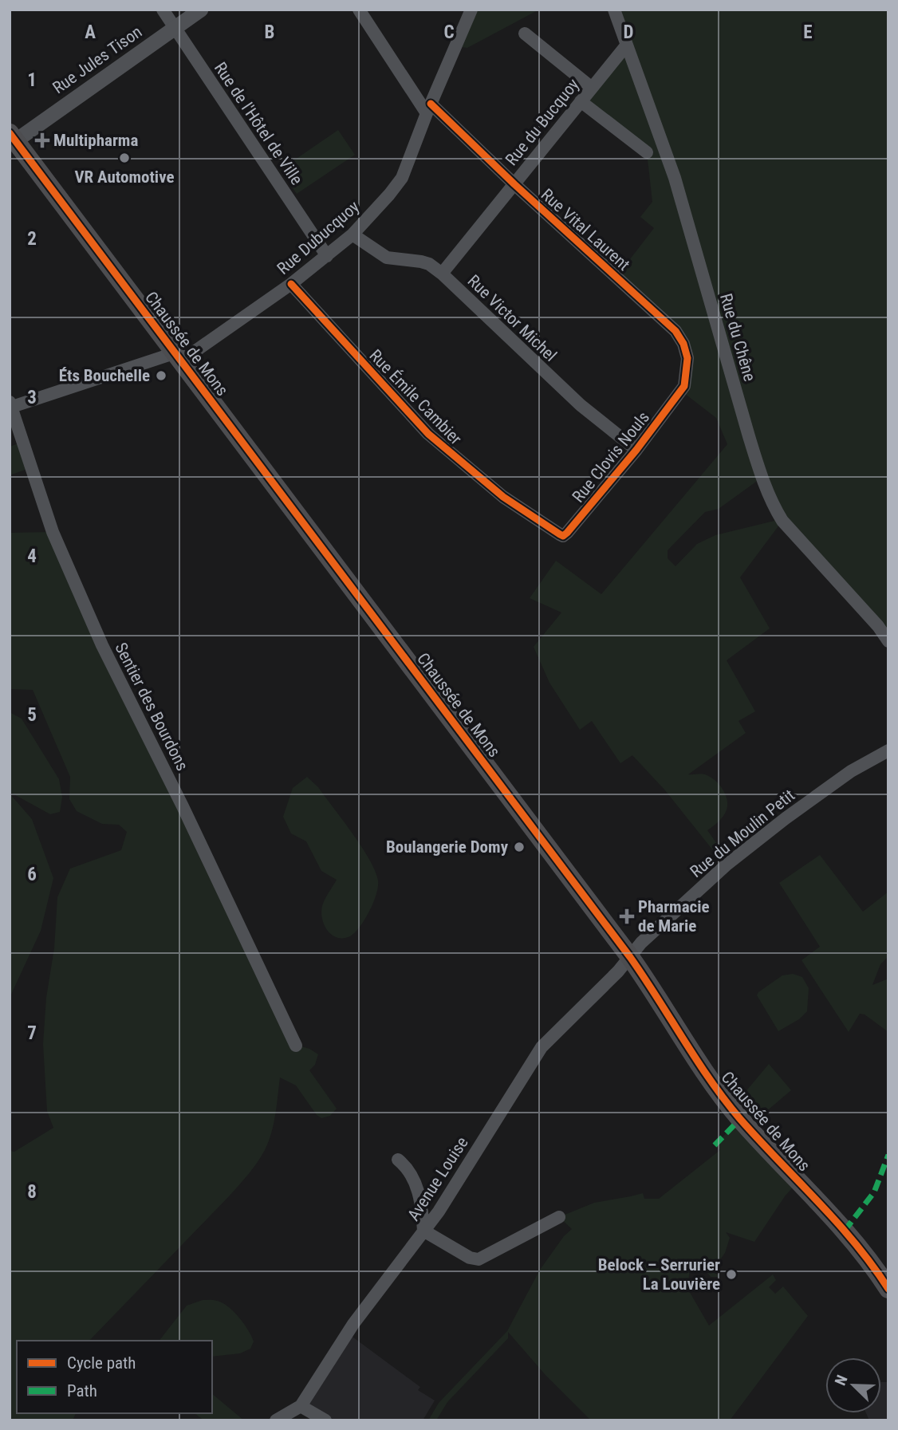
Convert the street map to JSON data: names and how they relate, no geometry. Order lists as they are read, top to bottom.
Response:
{
  "streets": {
    "main road": ["Chaussée de Mons"],
    "street": [
      "Rue Jules Tison",
      "Rue du Bucquoy",
      "Rue de l'Hôtel de Ville",
      "Rue Vital Laurent",
      "Rue Dubucquoy",
      "Rue Victor Michel",
      "Rue du Chêne",
      "Rue Émile Cambier",
      "Rue Clovis Nouls",
      "Sentier des Bourdons",
      "Rue du Moulin Petit",
      "Avenue Louise"
    ]
  },
  "crossings": [
    ["Rue Jules Tison", "Rue de l'Hôtel de Ville"],
    ["Rue Jules Tison", "Chaussée de Mons"],
    ["Rue du Bucquoy", "Rue Vital Laurent"],
    ["Rue du Bucquoy", "Rue Victor Michel"],
    ["Rue du Bucquoy", "Rue du Chêne"],
    ["Rue de l'Hôtel de Ville", "Rue Dubucquoy"],
    ["Rue Vital Laurent", "Rue Dubucquoy"],
    ["Rue Vital Laurent", "Rue Clovis Nouls"],
    ["Rue Dubucquoy", "Rue Victor Michel"],
    ["Rue Dubucquoy", "Chaussée de Mons"],
    ["Rue Dubucquoy", "Rue Émile Cambier"],
    ["Rue Dubucquoy", "Sentier des Bourdons"],
    ["Rue Victor Michel", "Rue Clovis Nouls"],
    ["Chaussée de Mons", "Rue du Moulin Petit"],
    ["Chaussée de Mons", "Avenue Louise"],
    ["Rue Émile Cambier", "Rue Clovis Nouls"],
    ["Rue du Moulin Petit", "Avenue Louise"]
  ],
  "places": {
    "health": ["Multipharma", "Pharmacie de Marie"],
    "other": [
      "VR Automotive",
      "Éts Bouchelle",
      "Boulangerie Domy",
      "Belock – Serrurier La Louvière"
    ]
  },
  "legend": ["Cycle path", "Path"],
  "north": "top left",
  "grid": {
    "columns": [
      "A",
      "B",
      "C",
      "D",
      "E"
    ],
    "rows": [
      "1",
      "2",
      "3",
      "4",
      "5",
      "6",
      "7",
      "8"
    ]
  }
}
